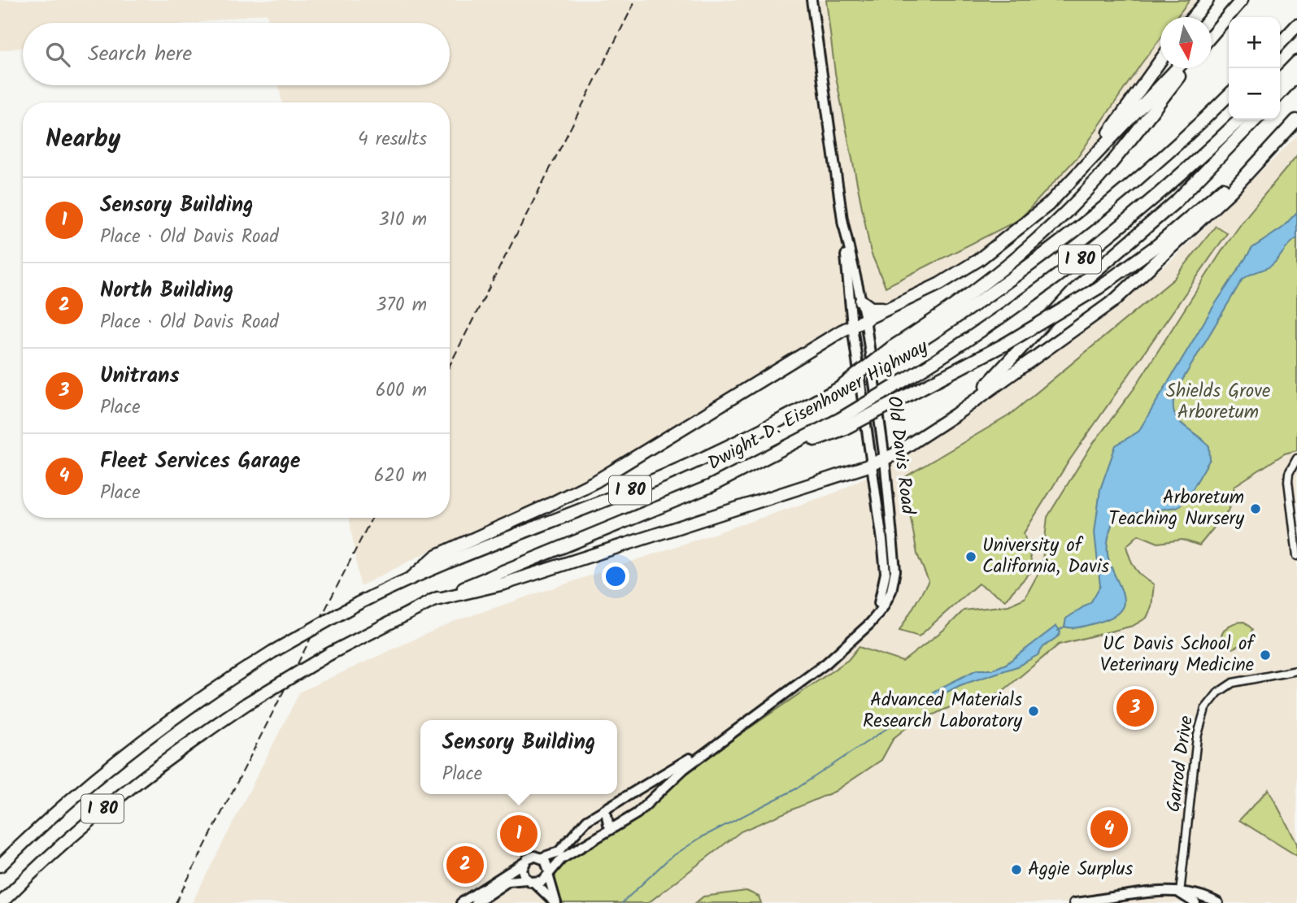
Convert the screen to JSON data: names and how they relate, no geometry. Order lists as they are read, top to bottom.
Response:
{
  "streets": {
    "highway": ["I 80", "Dwight D. Eisenhower Highway"],
    "street": ["Old Davis Road", "Garrod Drive"]
  },
  "parks": ["Shields Grove Arboretum"],
  "places": [
    "Arboretum Teaching Nursery",
    "University of California, Davis",
    "UC Davis School of Veterinary Medicine",
    "Advanced Materials Research Laboratory",
    "Aggie Surplus"
  ],
  "north": "bottom",
  "page": {
    "map_buttons": ["+", "−"],
    "search": "Search here",
    "heading": ["Nearby", "4 results"],
    "list": [
      {
        "mark": "1",
        "name": "Sensory Building",
        "note": "Place · Old Davis Road",
        "value": "310 m"
      },
      {
        "mark": "2",
        "name": "North Building",
        "note": "Place · Old Davis Road",
        "value": "370 m"
      },
      {
        "mark": "3",
        "name": "Unitrans",
        "note": "Place",
        "value": "600 m"
      },
      {
        "mark": "4",
        "name": "Fleet Services Garage",
        "note": "Place",
        "value": "620 m"
      }
    ],
    "pins": [
      "3",
      "4",
      "1",
      "2"
    ],
    "popup": ["Sensory Building", "Place"]
  }
}
